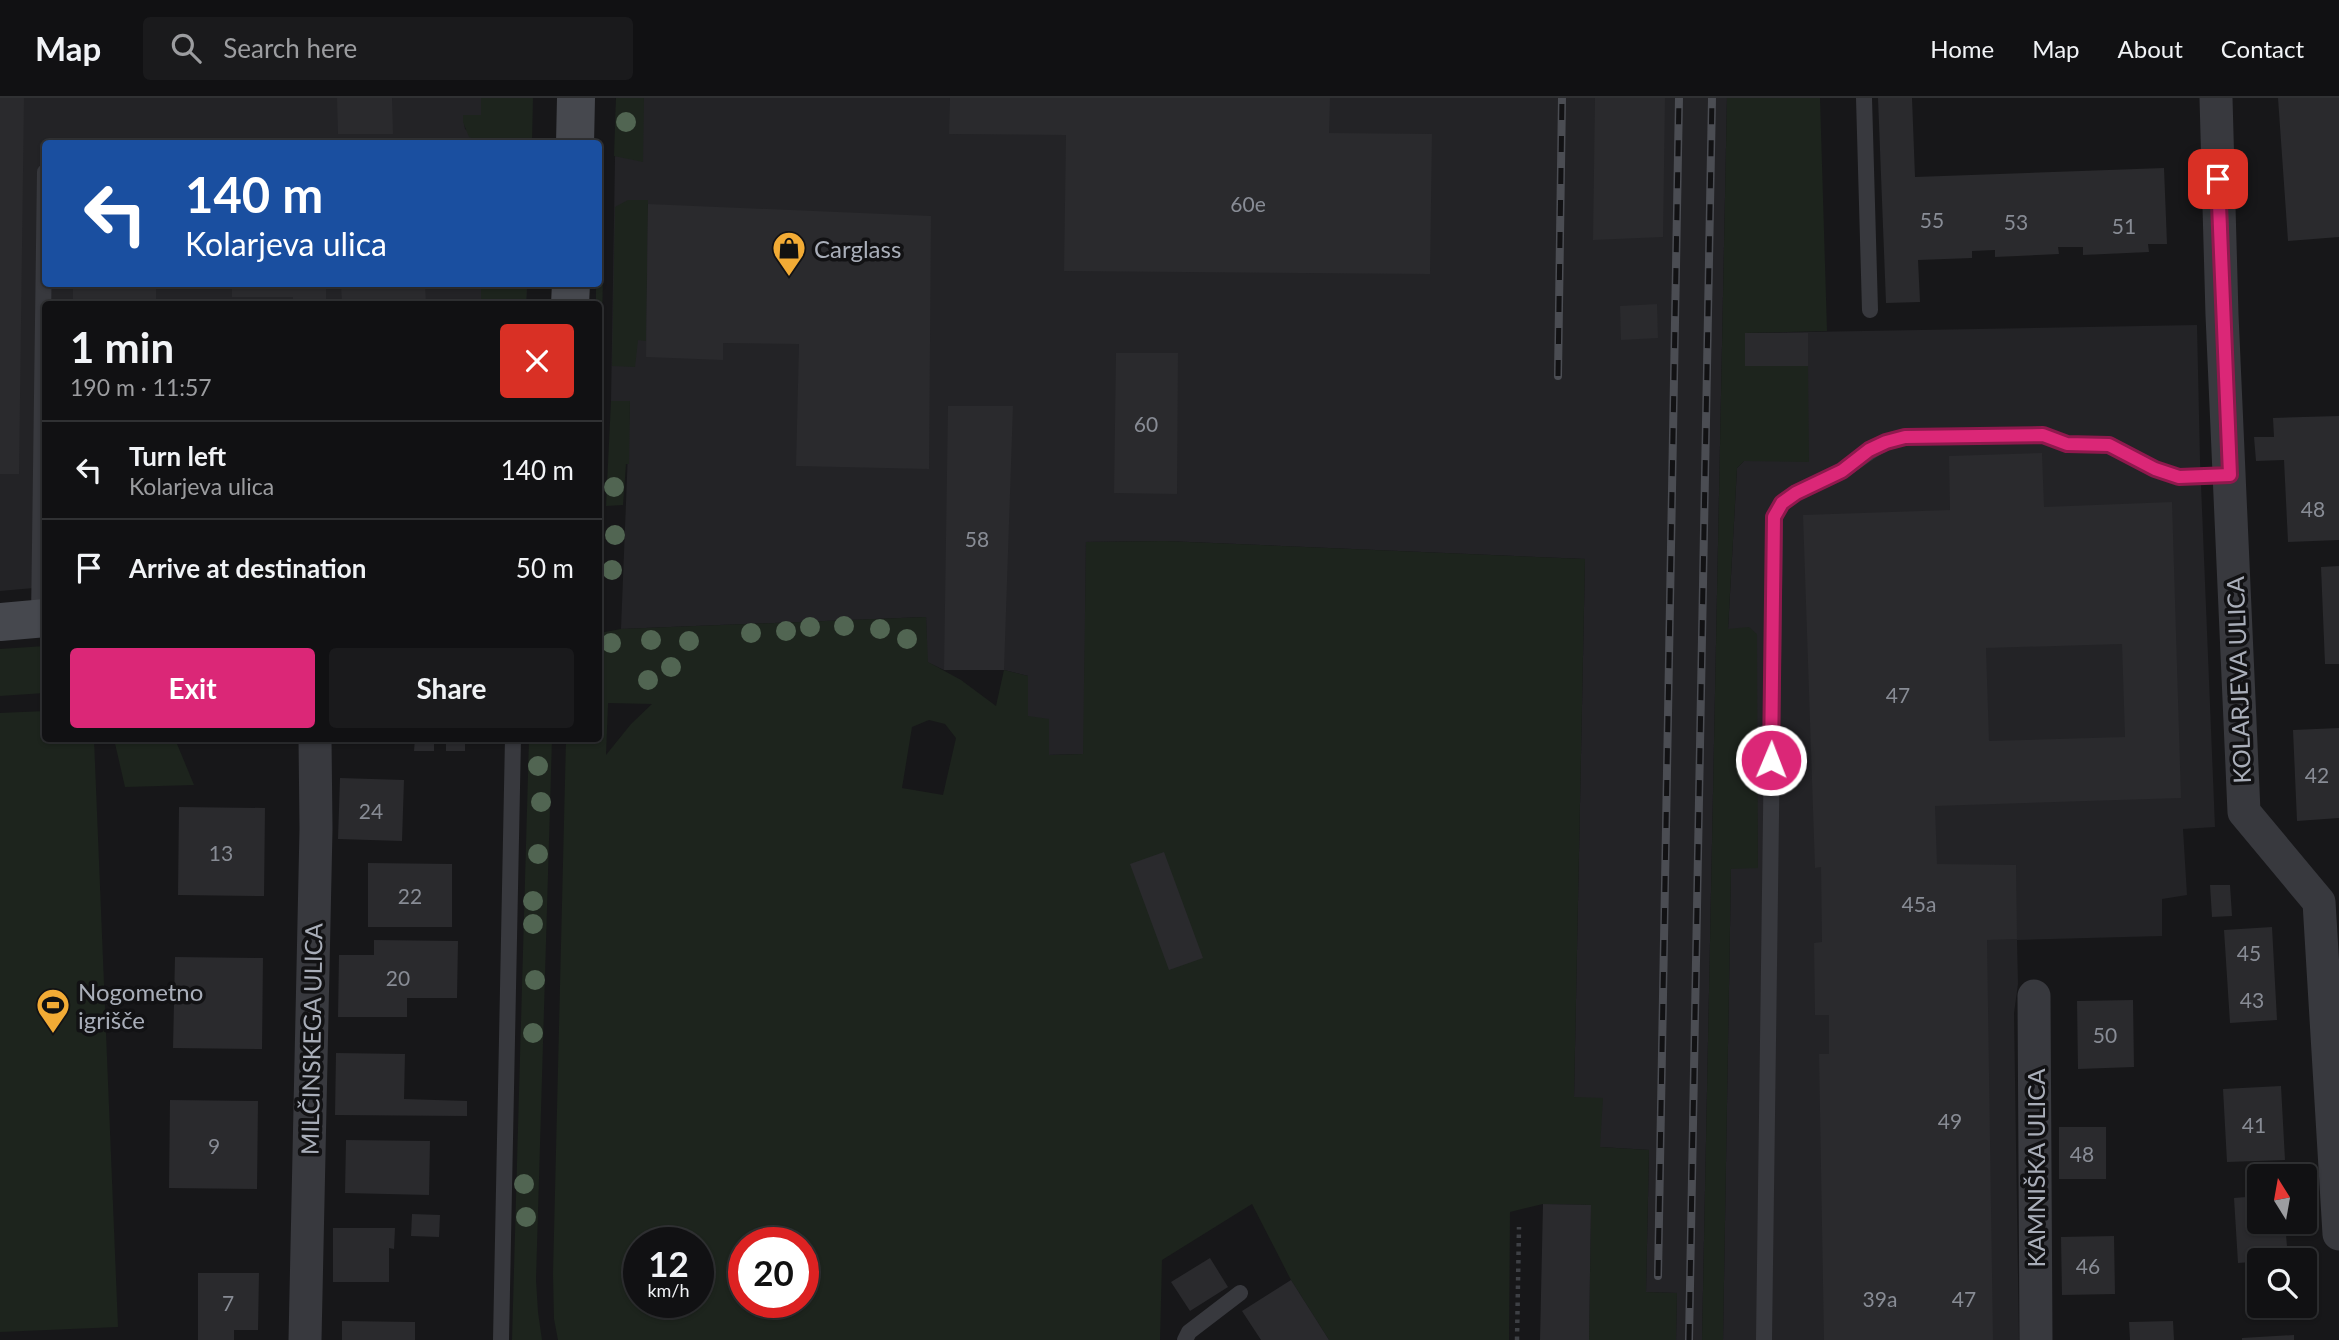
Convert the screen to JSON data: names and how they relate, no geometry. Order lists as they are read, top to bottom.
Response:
{
  "streets": {
    "street": ["KOLARJEVA ULICA", "MILČINSKEGA ULICA", "KAMNIŠKA ULICA"]
  },
  "places": {
    "shop": ["Carglass"],
    "sports": ["Nogometno igrišče"]
  },
  "house_numbers": [
    "60e",
    "55",
    "53",
    "51",
    "60",
    "48",
    "58",
    "47",
    "42",
    "24",
    "13",
    "22",
    "45a",
    "45",
    "20",
    "43",
    "50",
    "49",
    "41",
    "9",
    "48",
    "46",
    "39a",
    "47",
    "7"
  ],
  "north": "top",
  "page": {
    "header": "Map",
    "search": "Search here",
    "nav": [
      "Home",
      "Map",
      "About",
      "Contact"
    ],
    "turn": ["140 m", "Kolarjeva ulica"],
    "heading": ["1 min", "190 m · 11:57"],
    "list": [
      {
        "name": "Turn left",
        "note": "Kolarjeva ulica",
        "value": "140 m"
      },
      {
        "name": "Arrive at destination",
        "value": "50 m"
      }
    ],
    "buttons": ["Exit", "Share"],
    "speed": "12 km/h",
    "limit": "20"
  }
}
